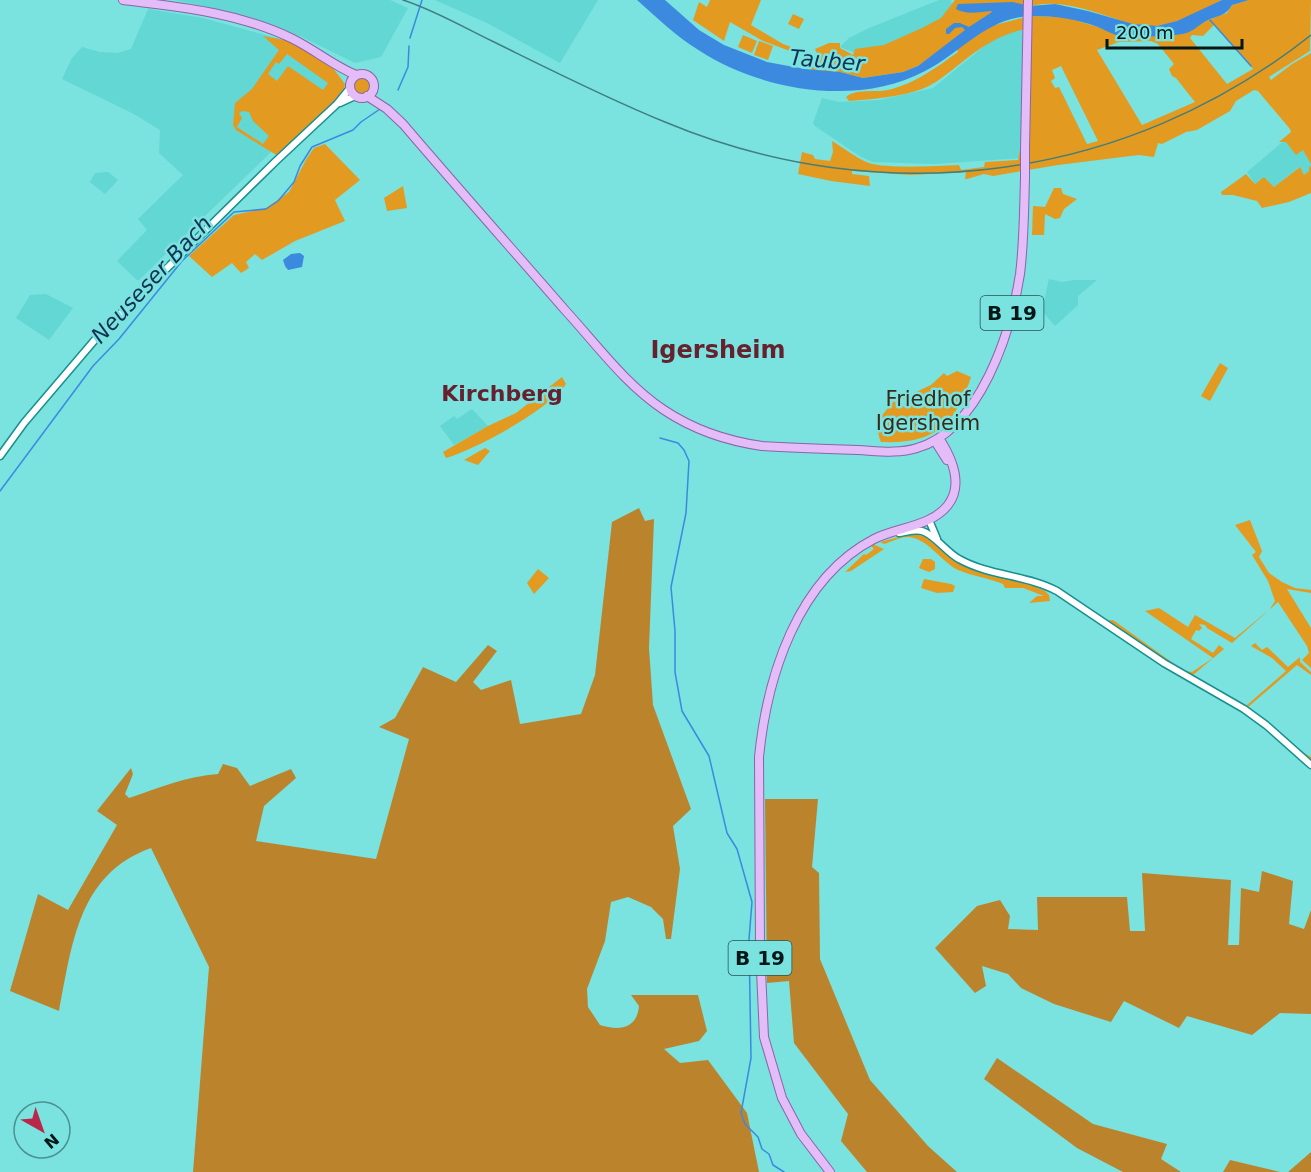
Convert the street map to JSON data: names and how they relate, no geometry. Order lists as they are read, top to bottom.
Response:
{
  "streets": {
    "main road": ["B 19"]
  },
  "districts": ["Igersheim", "Kirchberg"],
  "water": ["Tauber", "Neuseser Bach"],
  "parks": ["Friedhof Igersheim"],
  "scale_bar": "200 m",
  "north": "bottom right"
}
